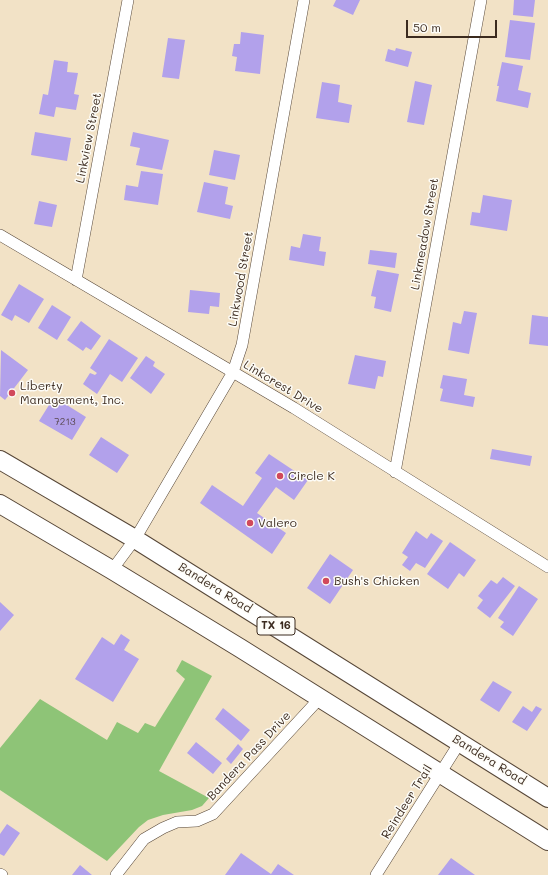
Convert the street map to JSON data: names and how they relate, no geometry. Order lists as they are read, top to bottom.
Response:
{
  "streets": {
    "main road": ["Bandera Road", "TX 16"],
    "street": [
      "Linkview Street",
      "Linkmeadow Street",
      "Linkwood Street",
      "Linkcrest Drive",
      "Bandera Pass Drive",
      "Reindeer Trail"
    ]
  },
  "crossings": [
    ["Linkview Street", "Linkcrest Drive"],
    ["Linkmeadow Street", "Linkcrest Drive"],
    ["Linkwood Street", "Linkcrest Drive"],
    ["Linkwood Street", "Bandera Road"],
    ["Bandera Road", "Reindeer Trail"]
  ],
  "places": [
    "Liberty Management, Inc.",
    "Circle K",
    "Valero",
    "Bush's Chicken"
  ],
  "house_numbers": ["7213"],
  "scale_bar": "50 m"
}
